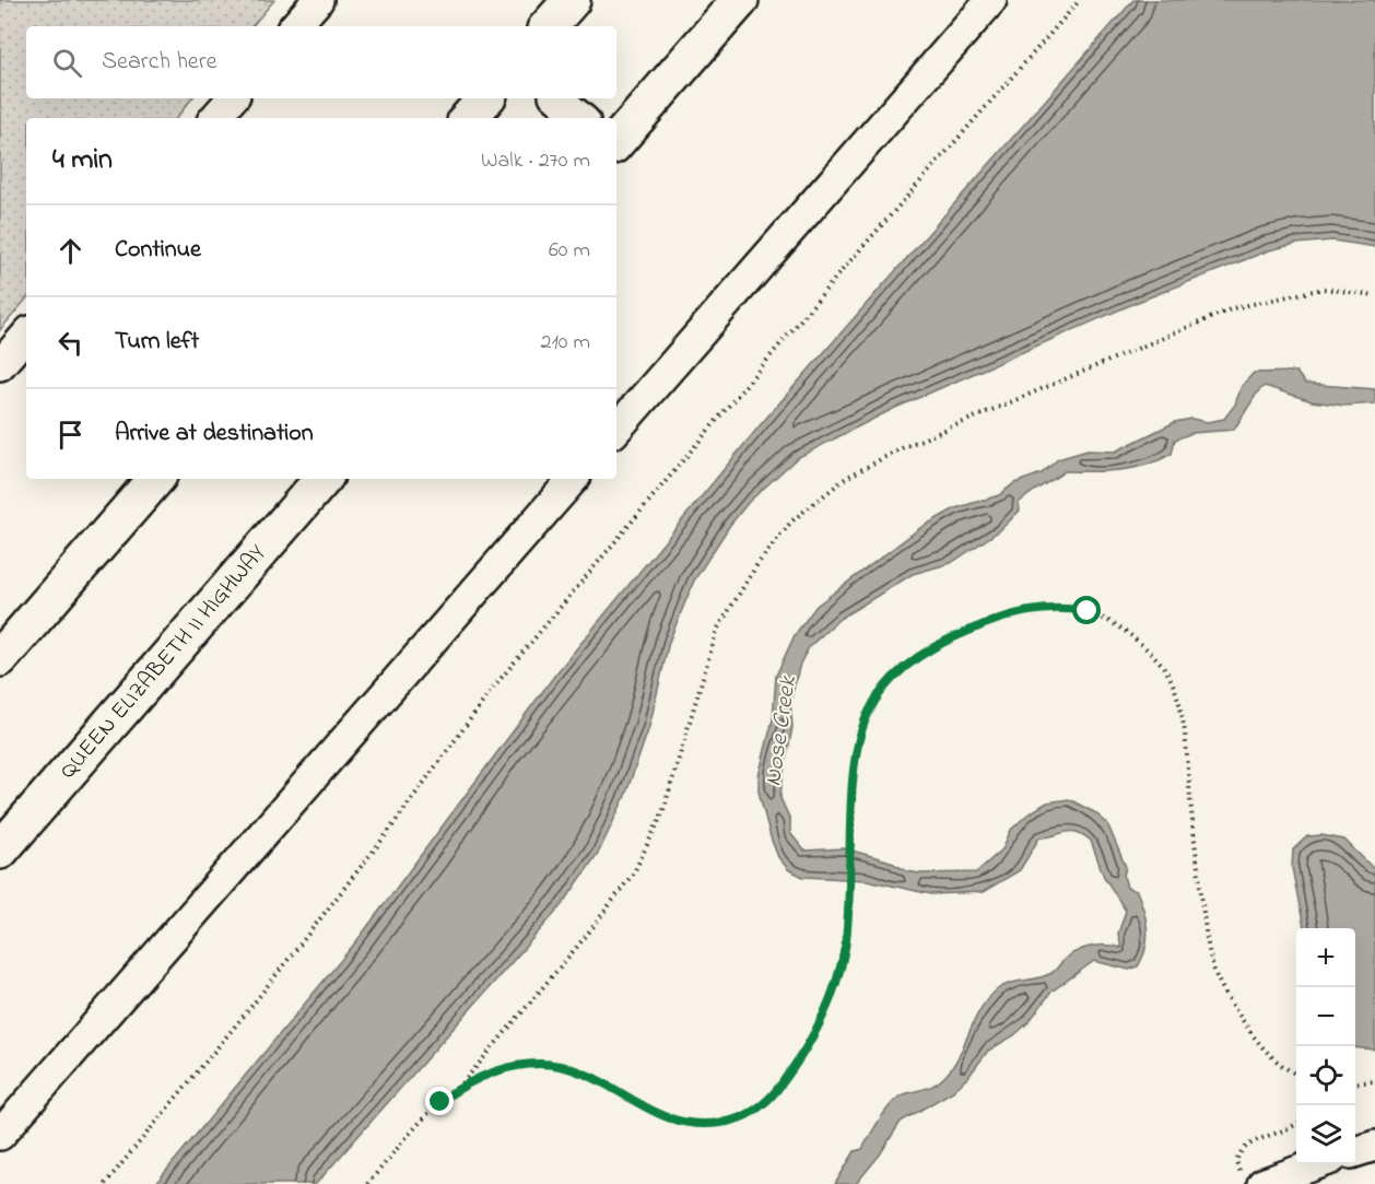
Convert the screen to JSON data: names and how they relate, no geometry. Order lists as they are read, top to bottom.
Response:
{
  "streets": {
    "highway": ["QUEEN ELIZABETH II HIGHWAY"]
  },
  "water": ["Nose Creek"],
  "page": {
    "search": "Search here",
    "heading": ["4 min", "Walk · 270 m"],
    "list": [
      ["Continue", "60 m"],
      ["Turn left", "210 m"],
      "Arrive at destination"
    ],
    "map_buttons": ["+", "−"]
  }
}
